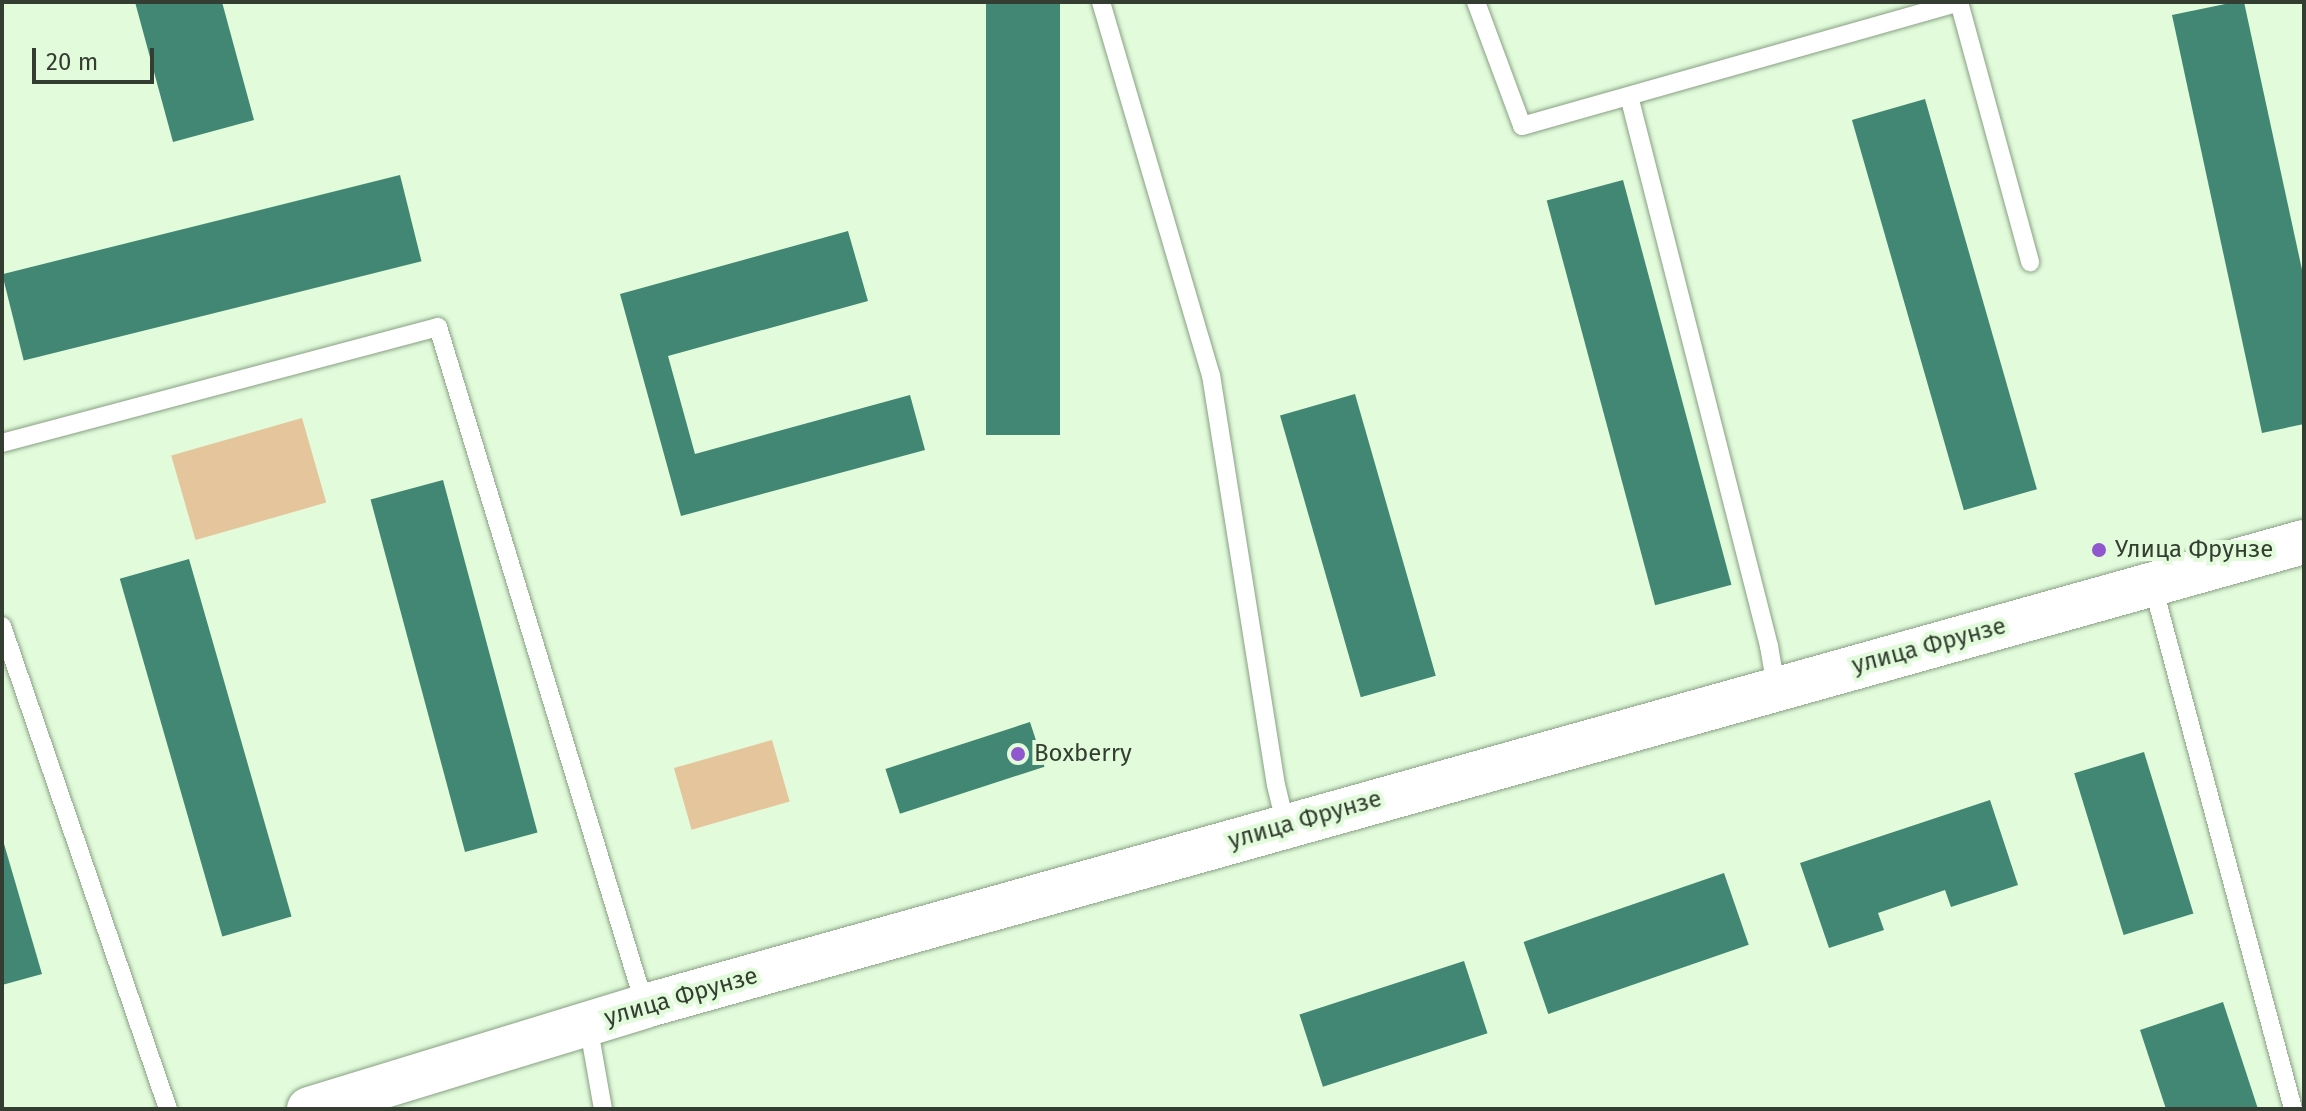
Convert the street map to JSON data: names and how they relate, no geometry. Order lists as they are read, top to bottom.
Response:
{
  "streets": {
    "main road": ["улица Фрунзе"]
  },
  "places": ["Улица Фрунзе", "Boxberry"],
  "scale_bar": "20 m"
}
